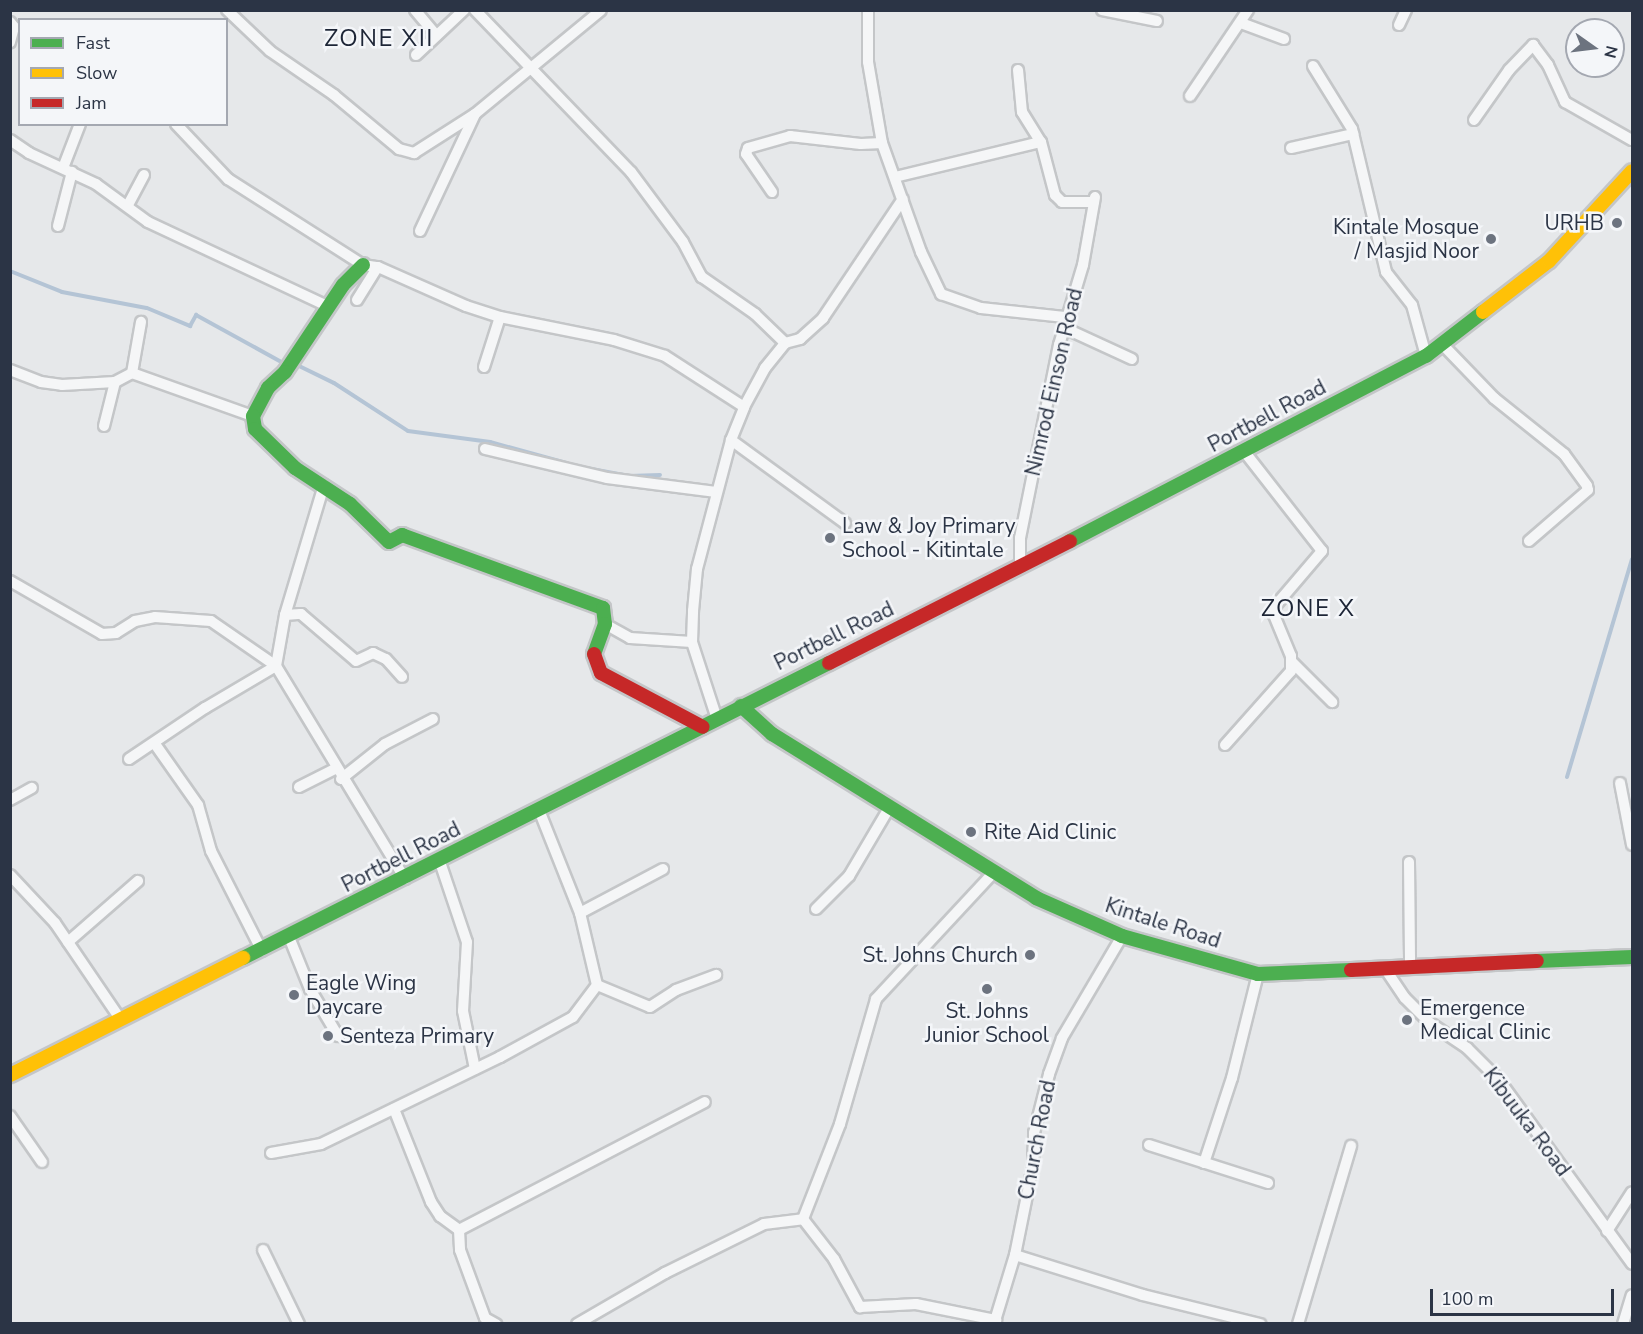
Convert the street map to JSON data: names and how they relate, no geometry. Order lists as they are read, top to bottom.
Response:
{
  "streets": {
    "main road": ["Portbell Road", "Kintale Road"],
    "street": ["Nimrod Einson Road", "Kibuuka Road", "Church Road"]
  },
  "crossings": [
    ["Nimrod Einson Road", "Portbell Road"],
    ["Portbell Road", "Kintale Road"],
    ["Kintale Road", "Kibuuka Road"],
    ["Kintale Road", "Church Road"]
  ],
  "districts": ["ZONE XII", "ZONE X"],
  "places": [
    "URHB",
    "Kintale Mosque / Masjid Noor",
    "Law & Joy Primary School - Kitintale",
    "Rite Aid Clinic",
    "St. Johns Church",
    "St. Johns Junior School",
    "Eagle Wing Daycare",
    "Emergence Medical Clinic",
    "Senteza Primary"
  ],
  "legend": ["Fast", "Slow", "Jam"],
  "scale_bar": "100 m",
  "north": "right"
}
